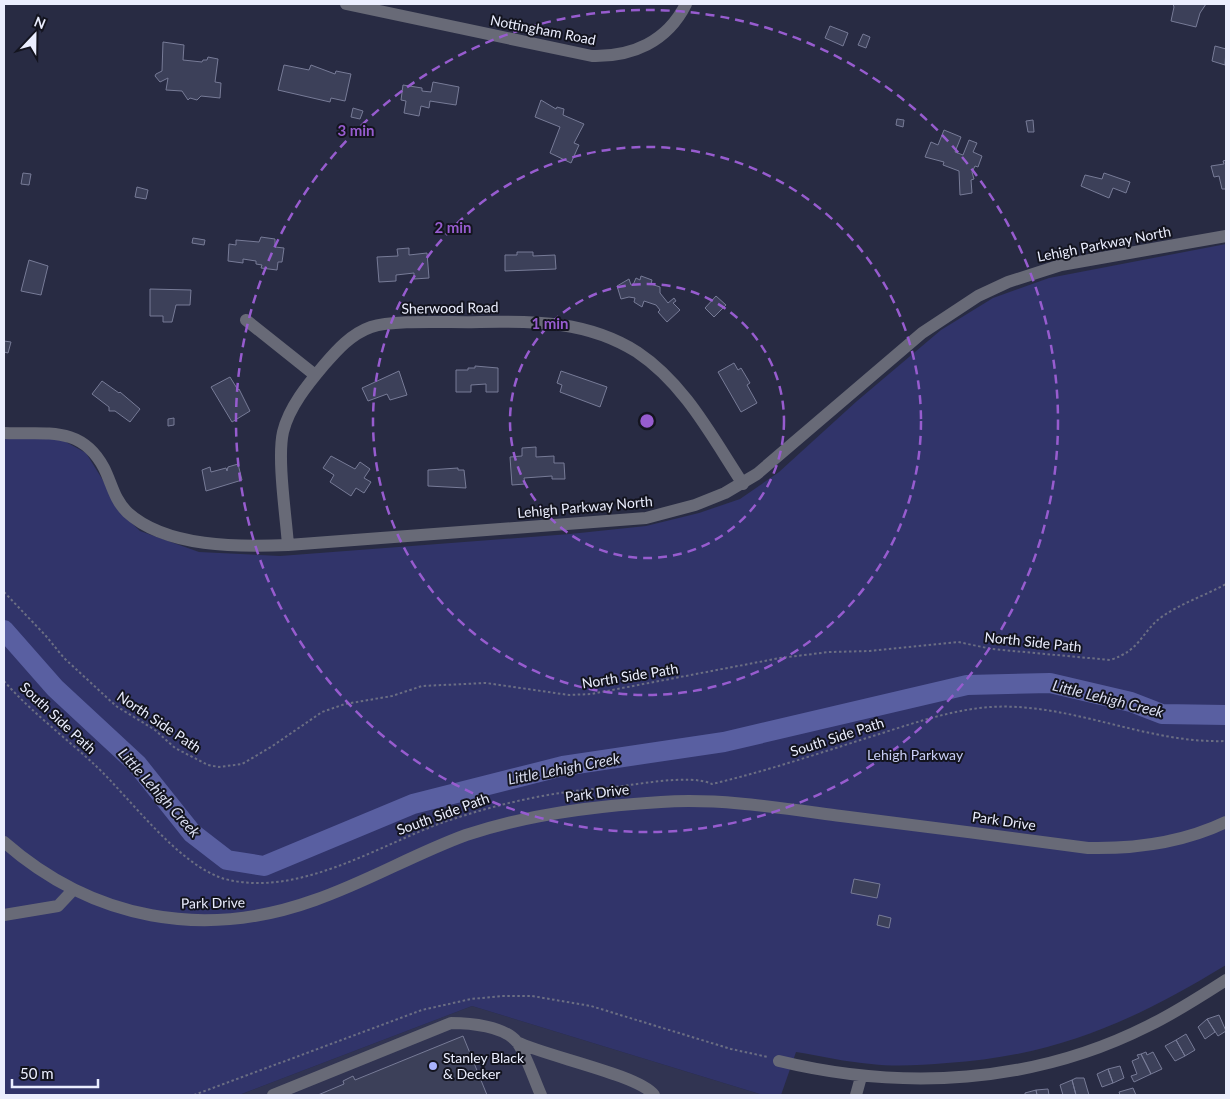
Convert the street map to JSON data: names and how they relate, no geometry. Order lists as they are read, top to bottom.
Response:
{
  "streets": {
    "street": [
      "Nottingham Road",
      "Lehigh Parkway North",
      "Sherwood Road",
      "Park Drive"
    ],
    "path": ["North Side Path", "South Side Path"]
  },
  "crossings": [
    ["Lehigh Parkway North", "Sherwood Road"]
  ],
  "water": ["Little Lehigh Creek"],
  "parks": ["Lehigh Parkway"],
  "places": ["Stanley Black & Decker"],
  "scale_bar": "50 m",
  "north": "top",
  "rings": ["3 min", "2 min", "1 min"]
}
